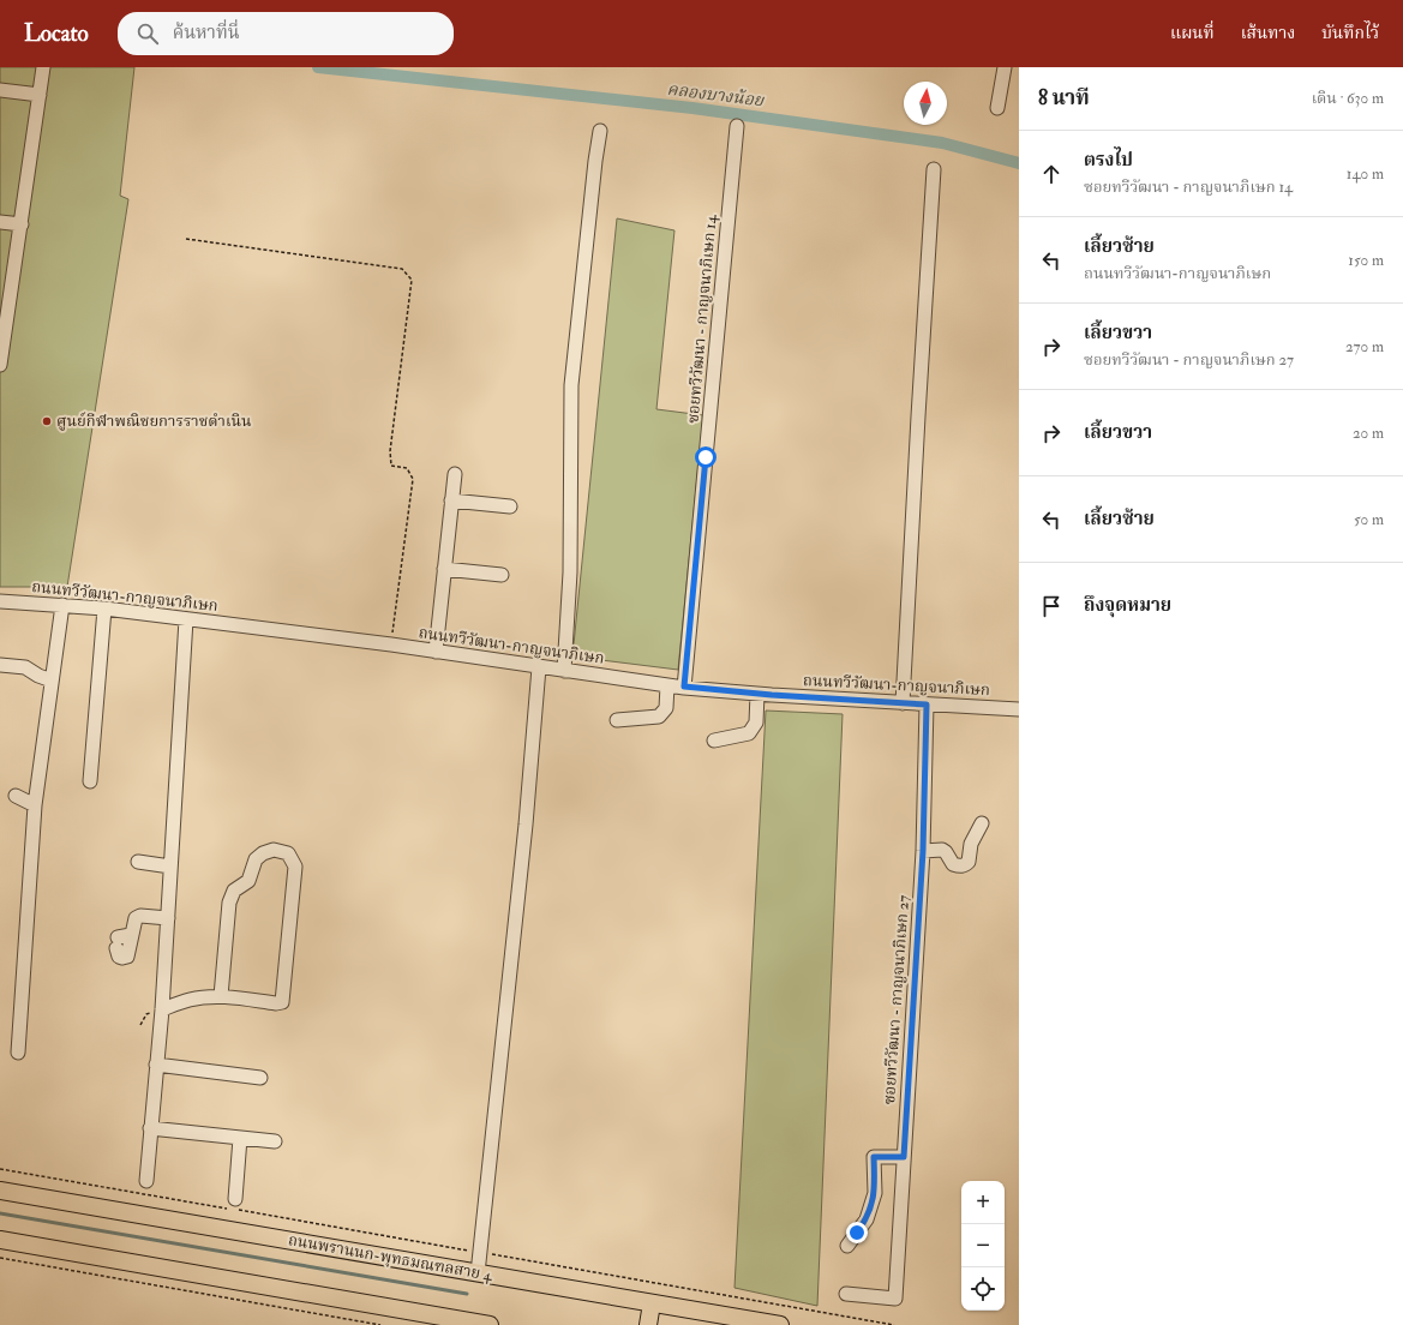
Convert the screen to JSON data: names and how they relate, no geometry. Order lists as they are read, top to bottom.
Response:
{
  "streets": {
    "main road": ["ถนนพรานนก-พุทธมณฑลสาย 4"],
    "street": ["ซอยทวีวัฒนา - กาญจนาภิเษก 14", "ถนนทวีวัฒนา-กาญจนาภิเษก", "ซอยทวีวัฒนา - กาญจนาภิเษก 27"]
  },
  "crossings": [
    ["ซอยทวีวัฒนา - กาญจนาภิเษก 14", "ถนนทวีวัฒนา-กาญจนาภิเษก"],
    ["ถนนทวีวัฒนา-กาญจนาภิเษก", "ซอยทวีวัฒนา - กาญจนาภิเษก 27"]
  ],
  "water": ["คลองบางน้อย"],
  "places": ["ศูนย์กีฬาพณิชยการราชดำเนิน"],
  "north": "top",
  "page": {
    "header": "Locato",
    "search": "ค้นหาที่นี่",
    "nav": ["แผนที่", "เส้นทาง", "บันทึกไว้"],
    "heading": ["8 นาที", "เดิน · 630 m"],
    "list": [
      ["ตรงไป", "ซอยทวีวัฒนา - กาญจนาภิเษก 14", "140 m"],
      ["เลี้ยวซ้าย", "ถนนทวีวัฒนา-กาญจนาภิเษก", "150 m"],
      ["เลี้ยวขวา", "ซอยทวีวัฒนา - กาญจนาภิเษก 27", "270 m"],
      ["เลี้ยวขวา", "20 m"],
      ["เลี้ยวซ้าย", "50 m"],
      "ถึงจุดหมาย"
    ],
    "map_buttons": ["+", "−"]
  }
}
